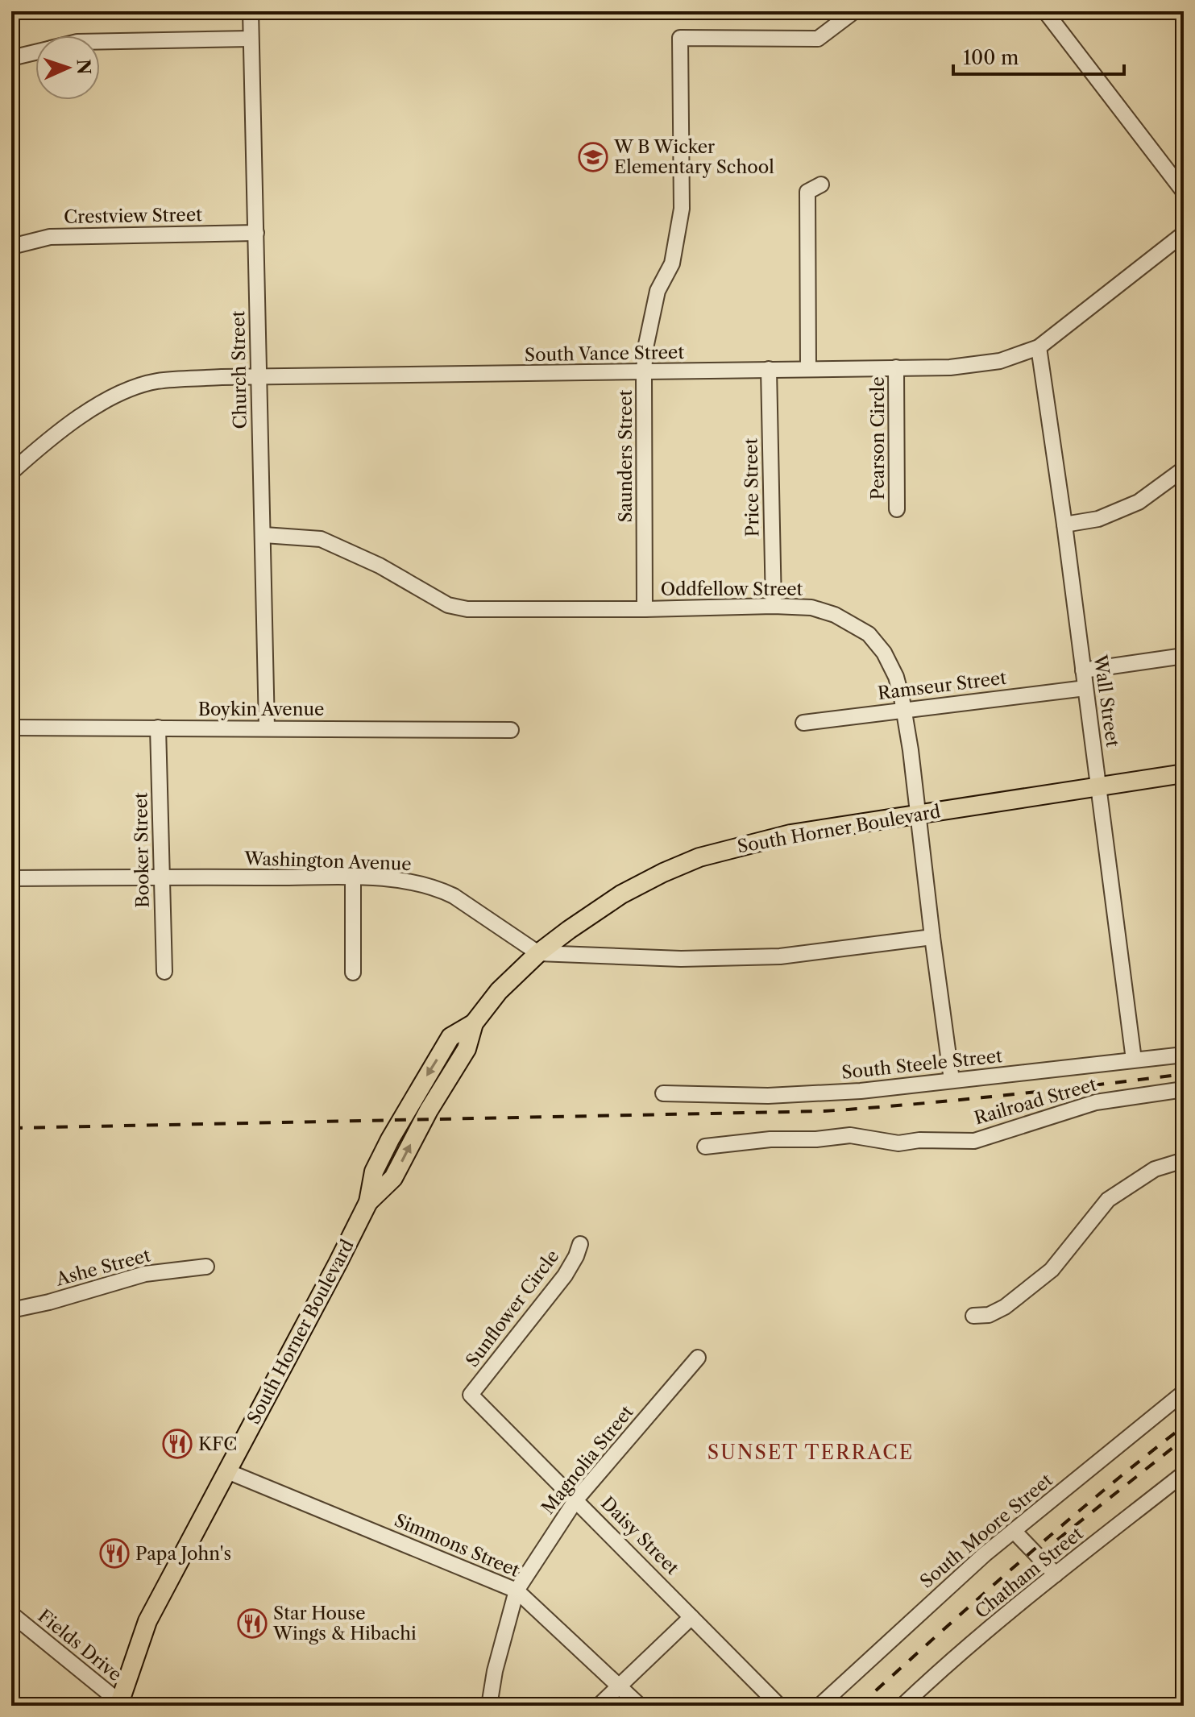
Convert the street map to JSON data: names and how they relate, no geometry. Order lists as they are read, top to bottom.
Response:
{
  "streets": {
    "main road": ["South Horner Boulevard"],
    "street": [
      "Crestview Street",
      "South Vance Street",
      "Church Street",
      "Pearson Circle",
      "Saunders Street",
      "Price Street",
      "Oddfellow Street",
      "Ramseur Street",
      "Wall Street",
      "Boykin Avenue",
      "Booker Street",
      "Washington Avenue",
      "South Steele Street",
      "Railroad Street",
      "Ashe Street",
      "Sunflower Circle",
      "Magnolia Street",
      "South Moore Street",
      "Daisy Street",
      "Simmons Street",
      "Chatham Street",
      "Fields Drive"
    ]
  },
  "crossings": [
    ["Crestview Street", "Church Street"],
    ["South Vance Street", "Church Street"],
    ["South Vance Street", "Pearson Circle"],
    ["South Vance Street", "Saunders Street"],
    ["South Vance Street", "Price Street"],
    ["South Vance Street", "Wall Street"],
    ["Church Street", "Oddfellow Street"],
    ["Church Street", "Boykin Avenue"],
    ["Saunders Street", "Oddfellow Street"],
    ["Price Street", "Oddfellow Street"],
    ["Oddfellow Street", "Ramseur Street"],
    ["Oddfellow Street", "South Horner Boulevard"],
    ["Oddfellow Street", "South Steele Street"],
    ["Ramseur Street", "Wall Street"],
    ["Wall Street", "South Horner Boulevard"],
    ["Wall Street", "South Steele Street"],
    ["Boykin Avenue", "Booker Street"],
    ["South Horner Boulevard", "Washington Avenue"],
    ["South Horner Boulevard", "Simmons Street"],
    ["South Horner Boulevard", "Fields Drive"],
    ["Booker Street", "Washington Avenue"],
    ["Sunflower Circle", "Daisy Street"],
    ["Magnolia Street", "Daisy Street"],
    ["Magnolia Street", "Simmons Street"]
  ],
  "districts": ["SUNSET TERRACE"],
  "places": {
    "school or university": ["W B Wicker Elementary School"],
    "restaurant": ["KFC", "Papa John's", "Star House Wings & Hibachi"]
  },
  "scale_bar": "100 m",
  "north": "right"
}
